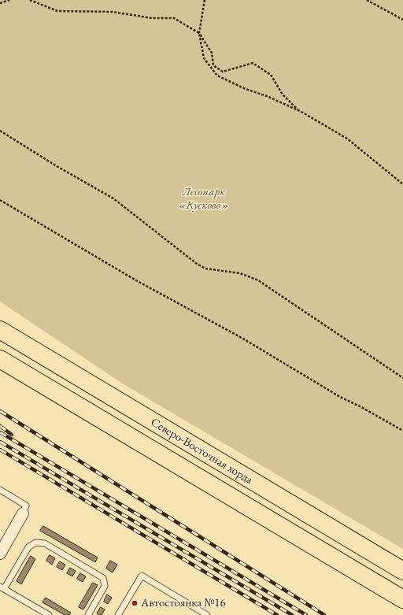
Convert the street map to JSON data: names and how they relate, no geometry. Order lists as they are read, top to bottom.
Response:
{
  "streets": {
    "main road": ["Северо-Восточная хорда"]
  },
  "parks": ["Лесопарк «Кусково»"],
  "places": ["Автостоянка №16"]
}
